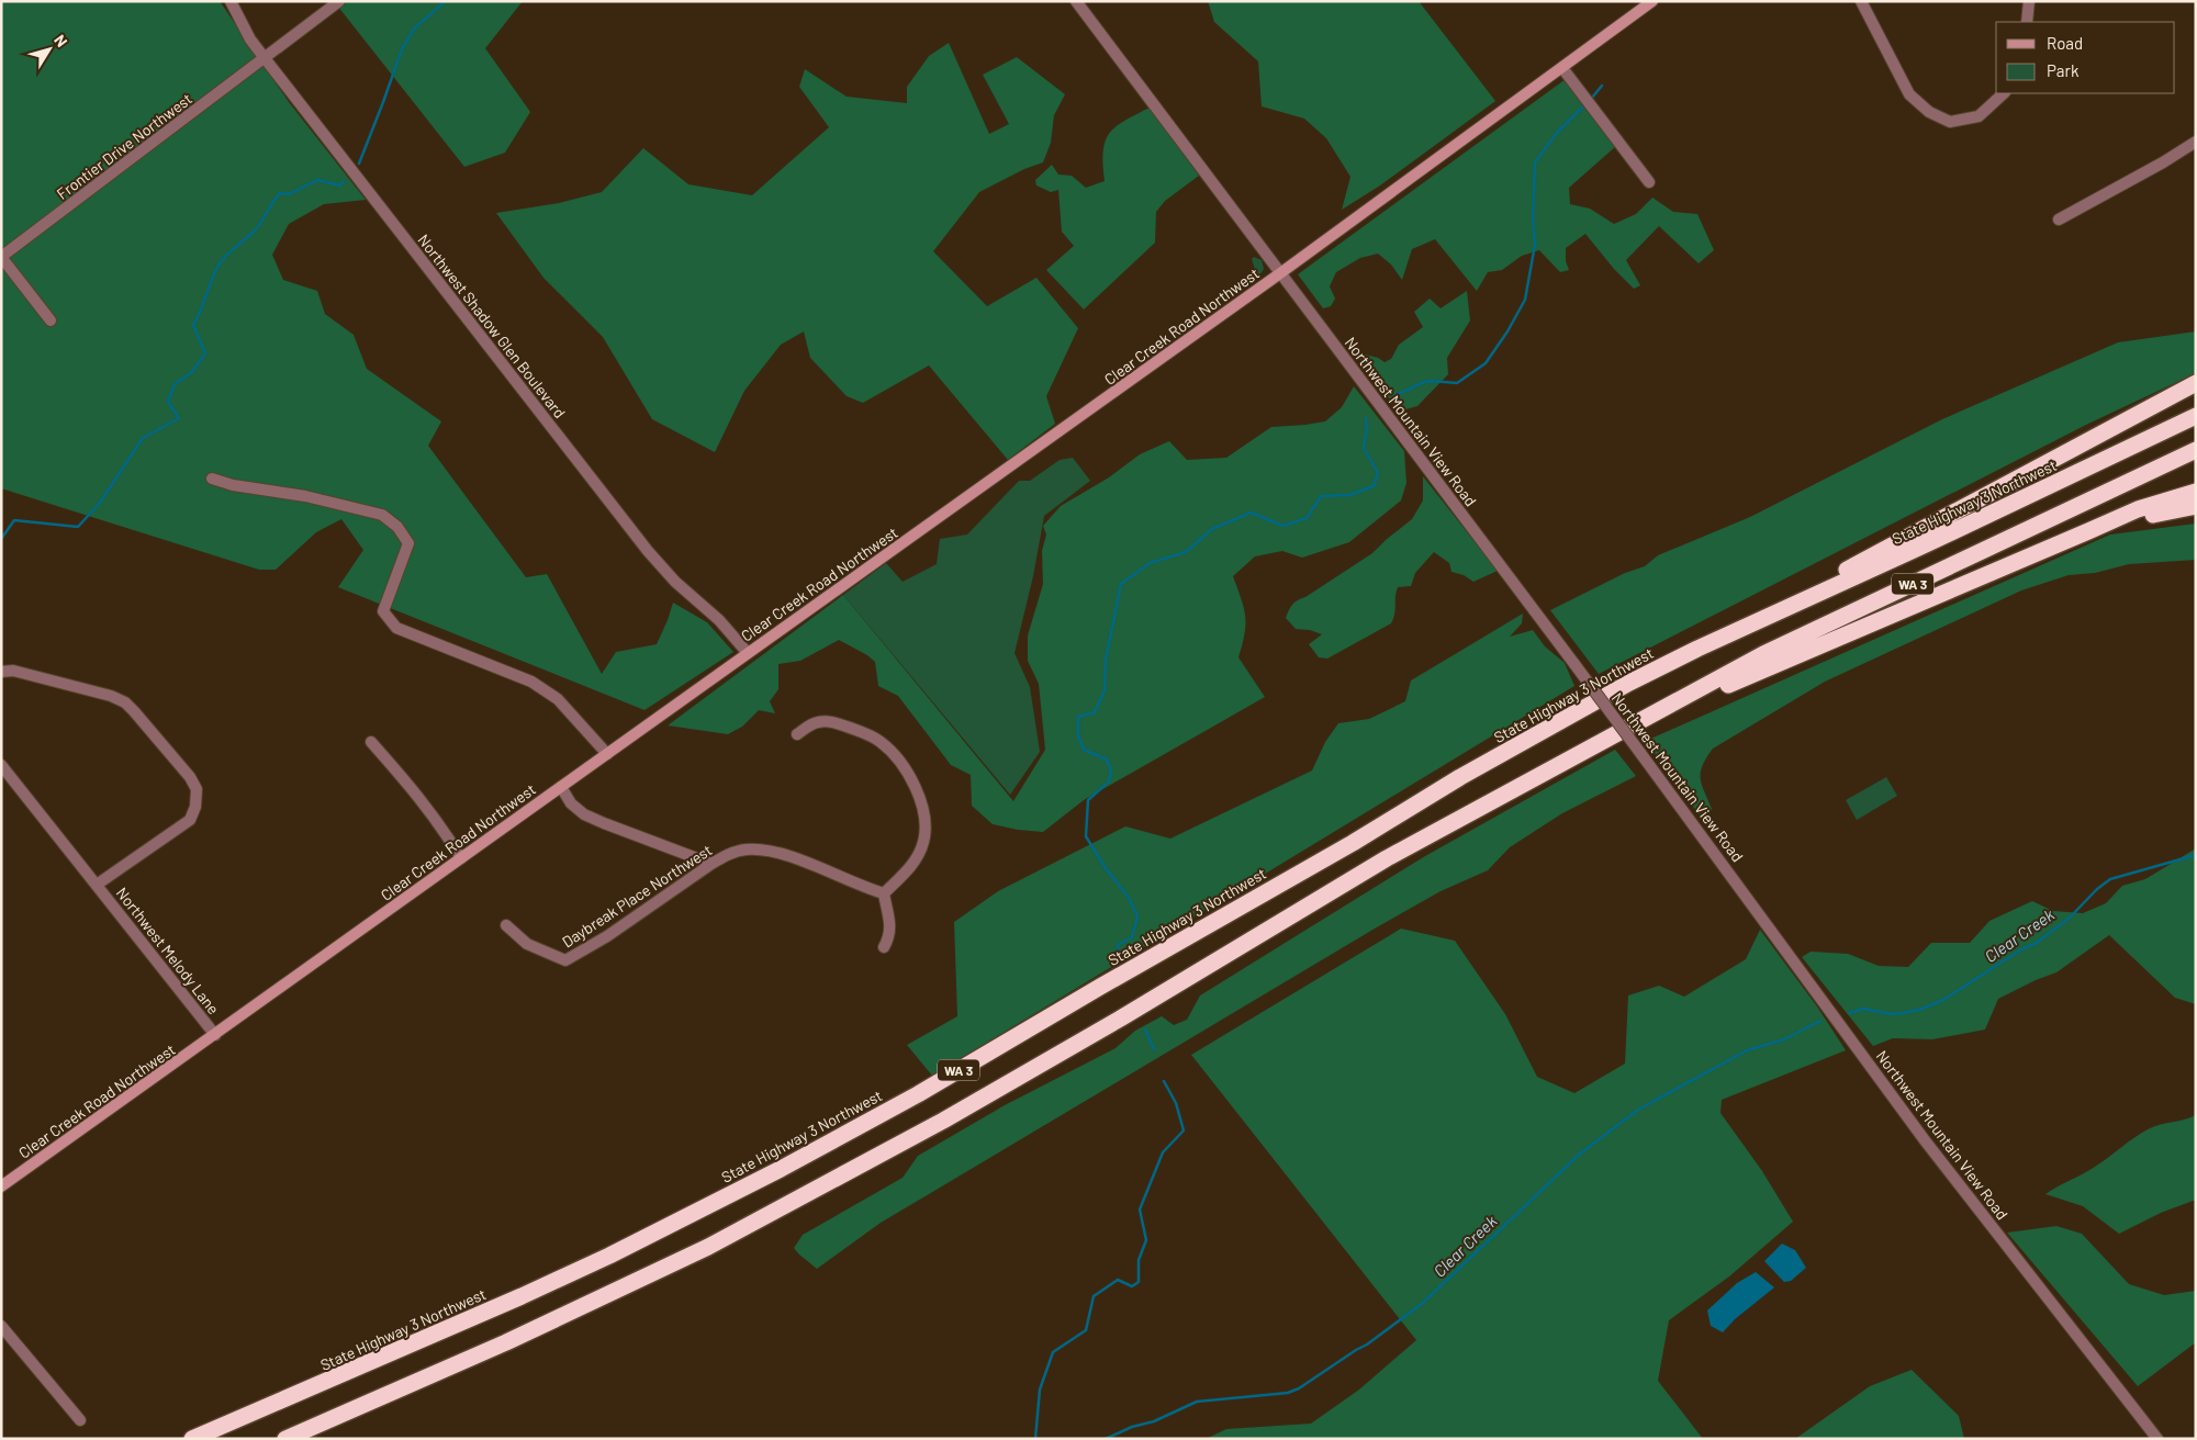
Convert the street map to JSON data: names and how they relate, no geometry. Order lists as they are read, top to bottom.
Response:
{
  "streets": {
    "highway": ["State Highway 3 Northwest", "WA 3"],
    "main road": ["Clear Creek Road Northwest"],
    "street": [
      "Frontier Drive Northwest",
      "Northwest Shadow Glen Boulevard",
      "Northwest Mountain View Road",
      "Daybreak Place Northwest",
      "Northwest Melody Lane"
    ]
  },
  "crossings": [
    ["Frontier Drive Northwest", "Northwest Shadow Glen Boulevard"],
    ["Northwest Shadow Glen Boulevard", "Clear Creek Road Northwest"],
    ["Clear Creek Road Northwest", "Northwest Mountain View Road"],
    ["Clear Creek Road Northwest", "Northwest Melody Lane"]
  ],
  "water": ["Clear Creek"],
  "legend": ["Road", "Park"],
  "north": "top right"
}
